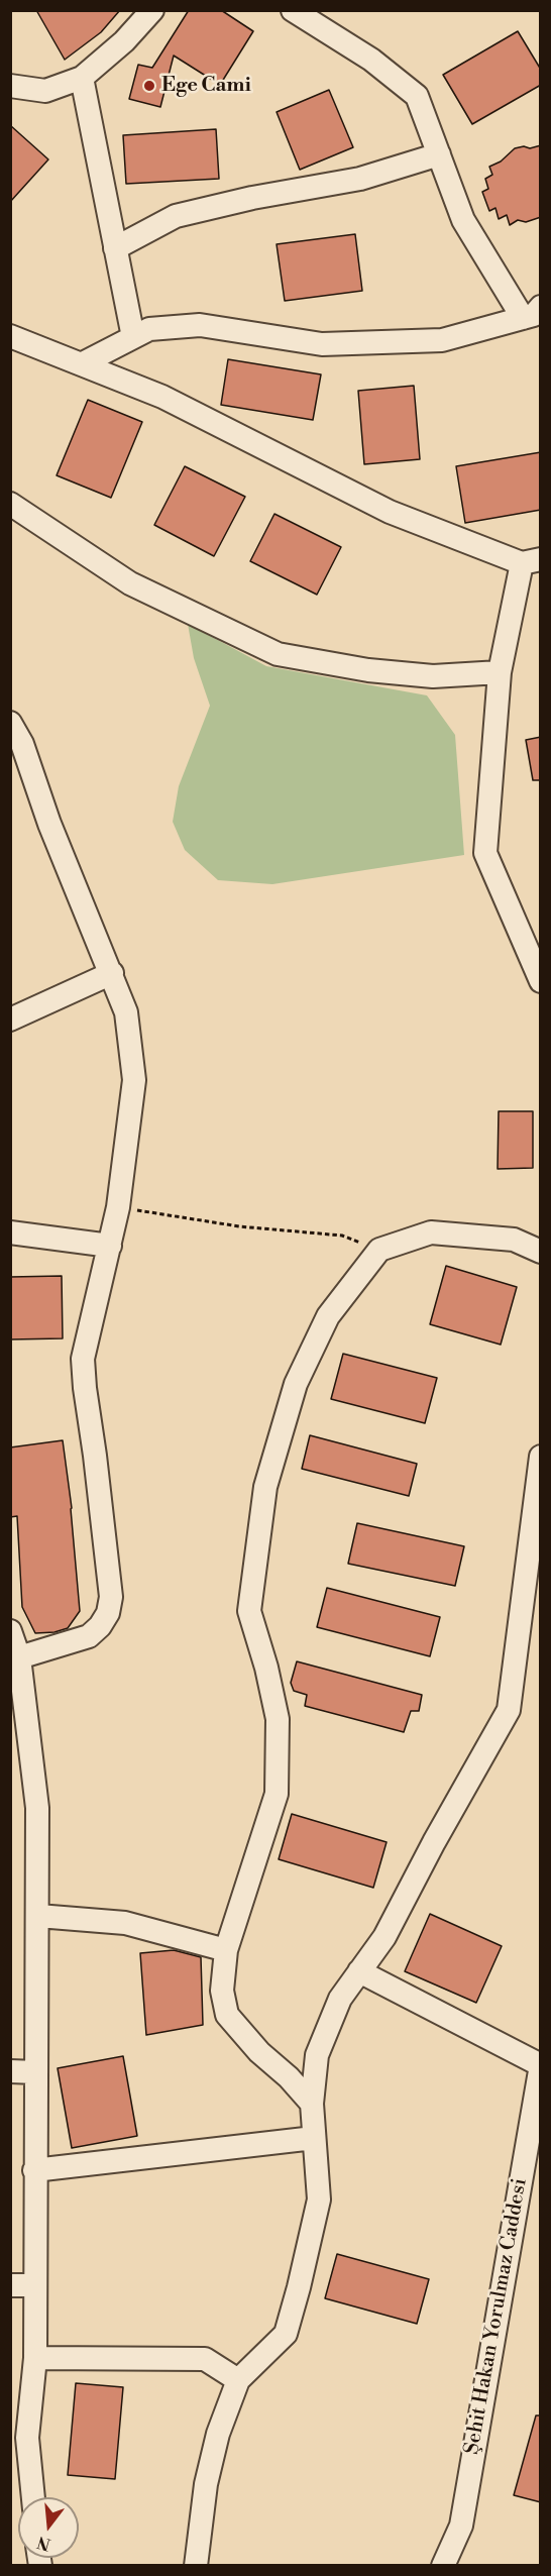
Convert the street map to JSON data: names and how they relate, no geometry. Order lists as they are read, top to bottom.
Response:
{
  "streets": {
    "street": ["Şehit Hakan Yorulmaz Caddesi"]
  },
  "places": ["Ege Cami"],
  "north": "bottom"
}
